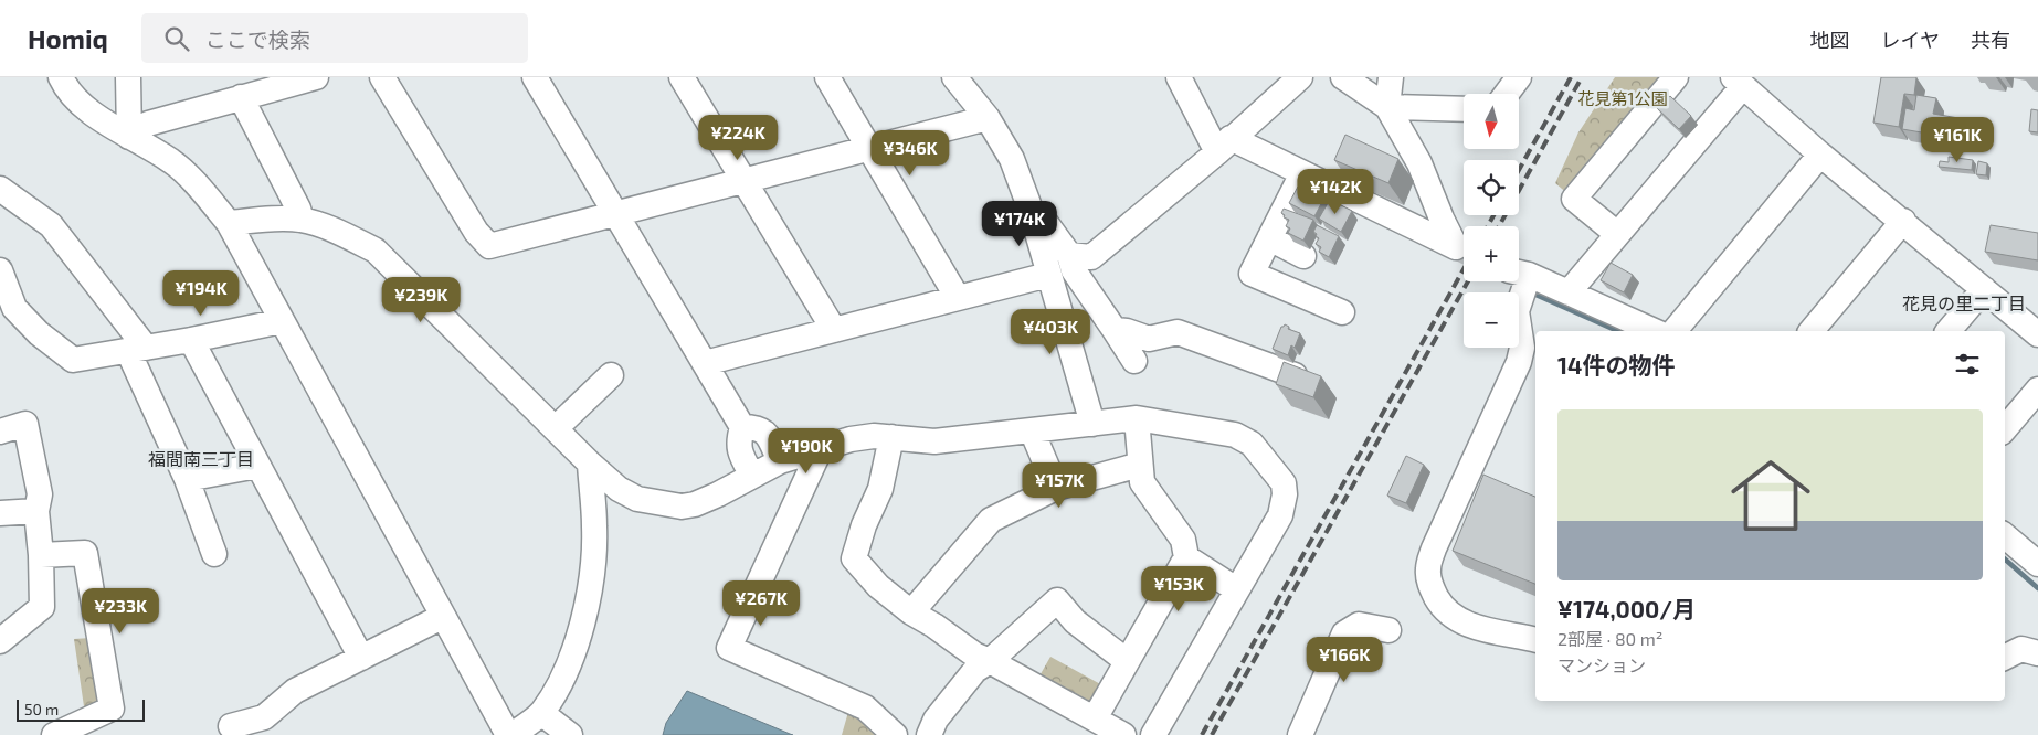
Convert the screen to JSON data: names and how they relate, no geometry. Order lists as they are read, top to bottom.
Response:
{
  "districts": ["花見の里二丁目", "福間南三丁目"],
  "parks": ["花見第1公園"],
  "scale_bar": "50 m",
  "north": "bottom",
  "page": {
    "header": "Homiq",
    "search": "ここで検索",
    "nav": ["地図", "レイヤ", "共有"],
    "map_buttons": ["+", "−"],
    "price": [
      "¥224K",
      "¥161K",
      "¥346K",
      "¥142K",
      "¥174K",
      "¥194K",
      "¥239K",
      "¥403K",
      "¥190K",
      "¥157K",
      "¥153K",
      "¥267K",
      "¥233K",
      "¥166K"
    ],
    "heading": "14件の物件",
    "list": [
      {
        "name": "¥174,000/月",
        "note": "2部屋 · 80 m² · マンション"
      }
    ],
    "scale": "50 m"
  }
}
